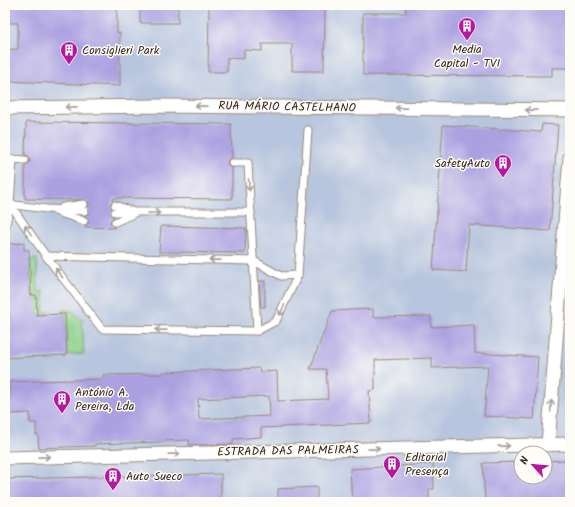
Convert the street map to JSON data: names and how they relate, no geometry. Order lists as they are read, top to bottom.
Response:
{
  "streets": {
    "street": ["RUA MÁRIO CASTELHANO", "ESTRADA DAS PALMEIRAS"]
  },
  "one_way": ["RUA MÁRIO CASTELHANO", "ESTRADA DAS PALMEIRAS"],
  "places": {
    "building": [
      "Media Capital - TVI",
      "Consiglieri Park",
      "SafetyAuto",
      "António A. Pereira, Lda",
      "Editorial Presença",
      "Auto Sueco"
    ]
  },
  "north": "top left"
}
